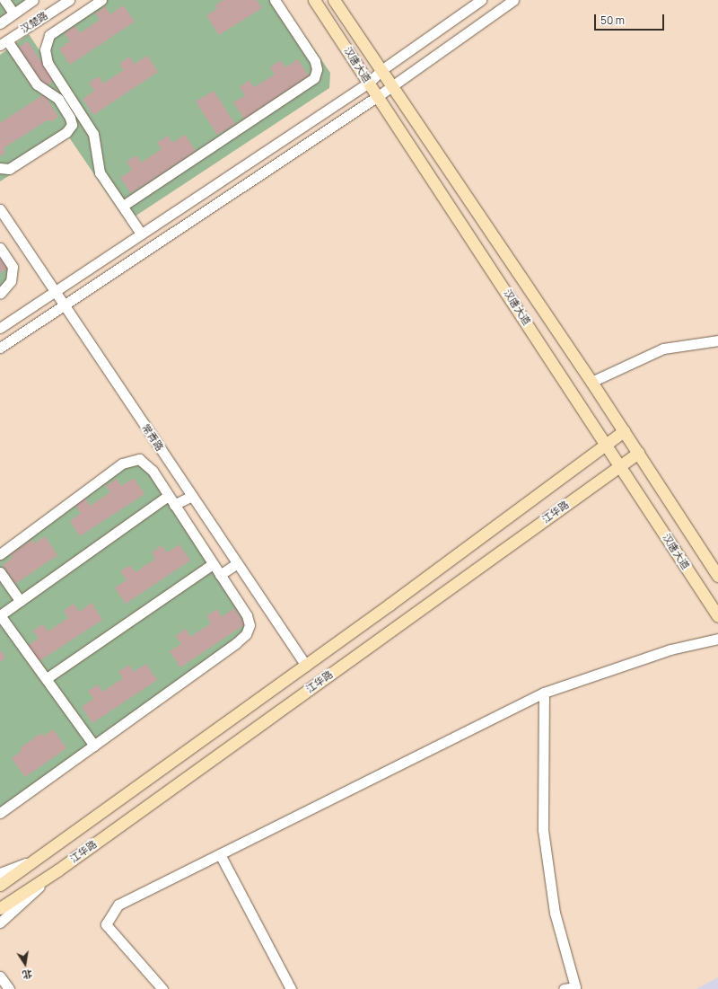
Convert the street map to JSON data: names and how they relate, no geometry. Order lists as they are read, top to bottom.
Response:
{
  "streets": {
    "main road": ["汉唐大道", "江华路"],
    "street": ["汉楚路", "常青路"]
  },
  "crossings": [
    ["汉唐大道", "江华路"],
    ["常青路", "江华路"]
  ],
  "scale_bar": "50 m",
  "north": "bottom"
}
